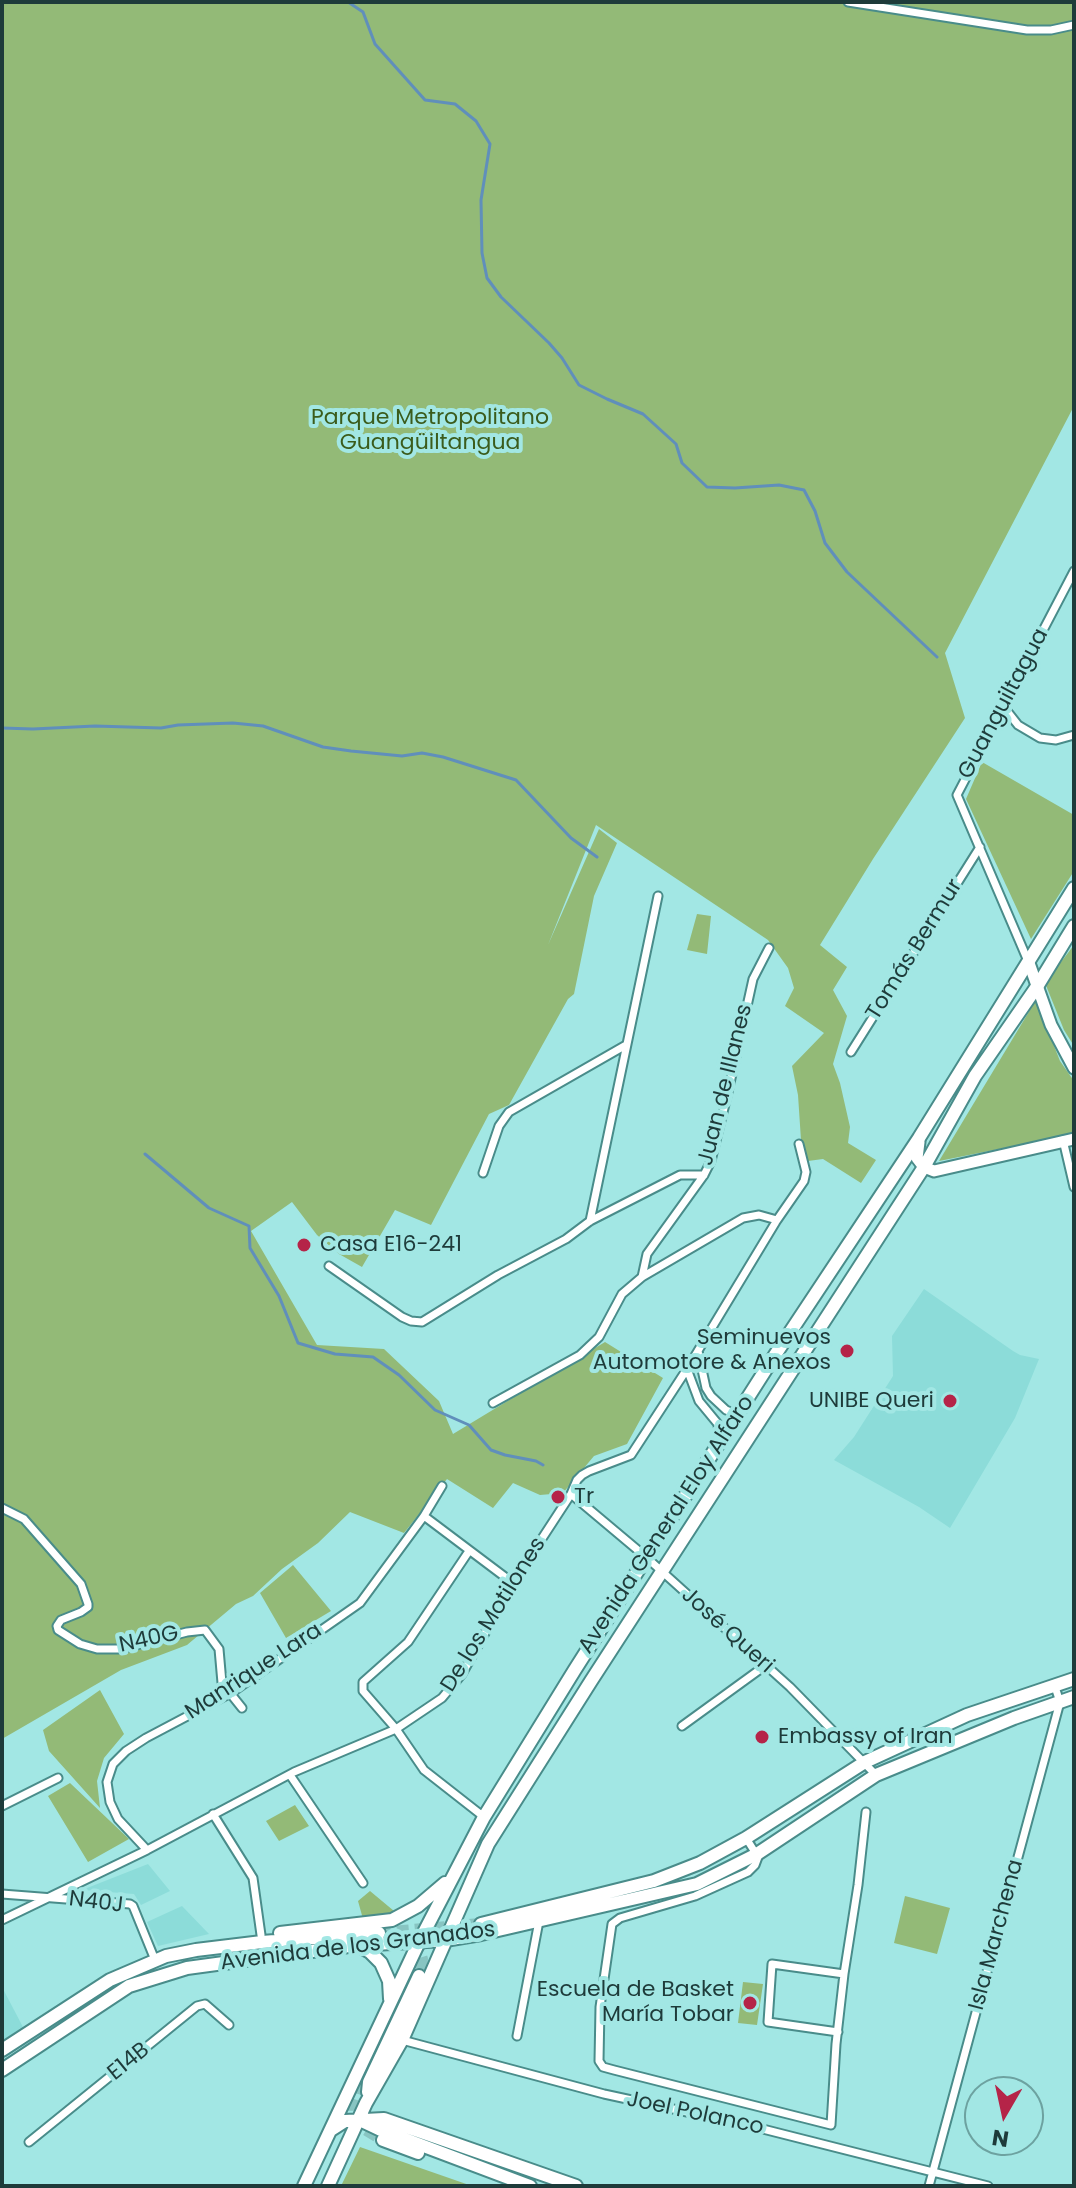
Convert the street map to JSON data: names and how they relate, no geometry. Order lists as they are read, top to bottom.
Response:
{
  "streets": {
    "main road": ["Avenida General Eloy Alfaro", "Avenida de los Granados"],
    "street": [
      "Guanguiltagua",
      "Tomás Bermur",
      "Juan de Illanes",
      "De los Motilones",
      "José Queri",
      "N40G",
      "Manrique Lara",
      "N40J",
      "Isla Marchena",
      "E14B",
      "Joel Polanco"
    ]
  },
  "crossings": [
    ["Guanguiltagua", "Tomás Bermur"],
    ["Avenida General Eloy Alfaro", "José Queri"],
    ["Avenida General Eloy Alfaro", "Avenida de los Granados"],
    ["Avenida General Eloy Alfaro", "Joel Polanco"],
    ["De los Motilones", "José Queri"],
    ["De los Motilones", "Manrique Lara"],
    ["De los Motilones", "N40J"],
    ["José Queri", "Avenida de los Granados"],
    ["N40G", "Manrique Lara"],
    ["N40J", "Avenida de los Granados"],
    ["Isla Marchena", "Avenida de los Granados"],
    ["Isla Marchena", "Joel Polanco"]
  ],
  "parks": ["Parque Metropolitano Guangüiltangua"],
  "places": [
    "Casa E16-241",
    "Seminuevos Automotore & Anexos",
    "UNIBE Queri",
    "Tr",
    "Embassy of Iran",
    "Escuela de Basket María Tobar"
  ],
  "north": "bottom"
}
